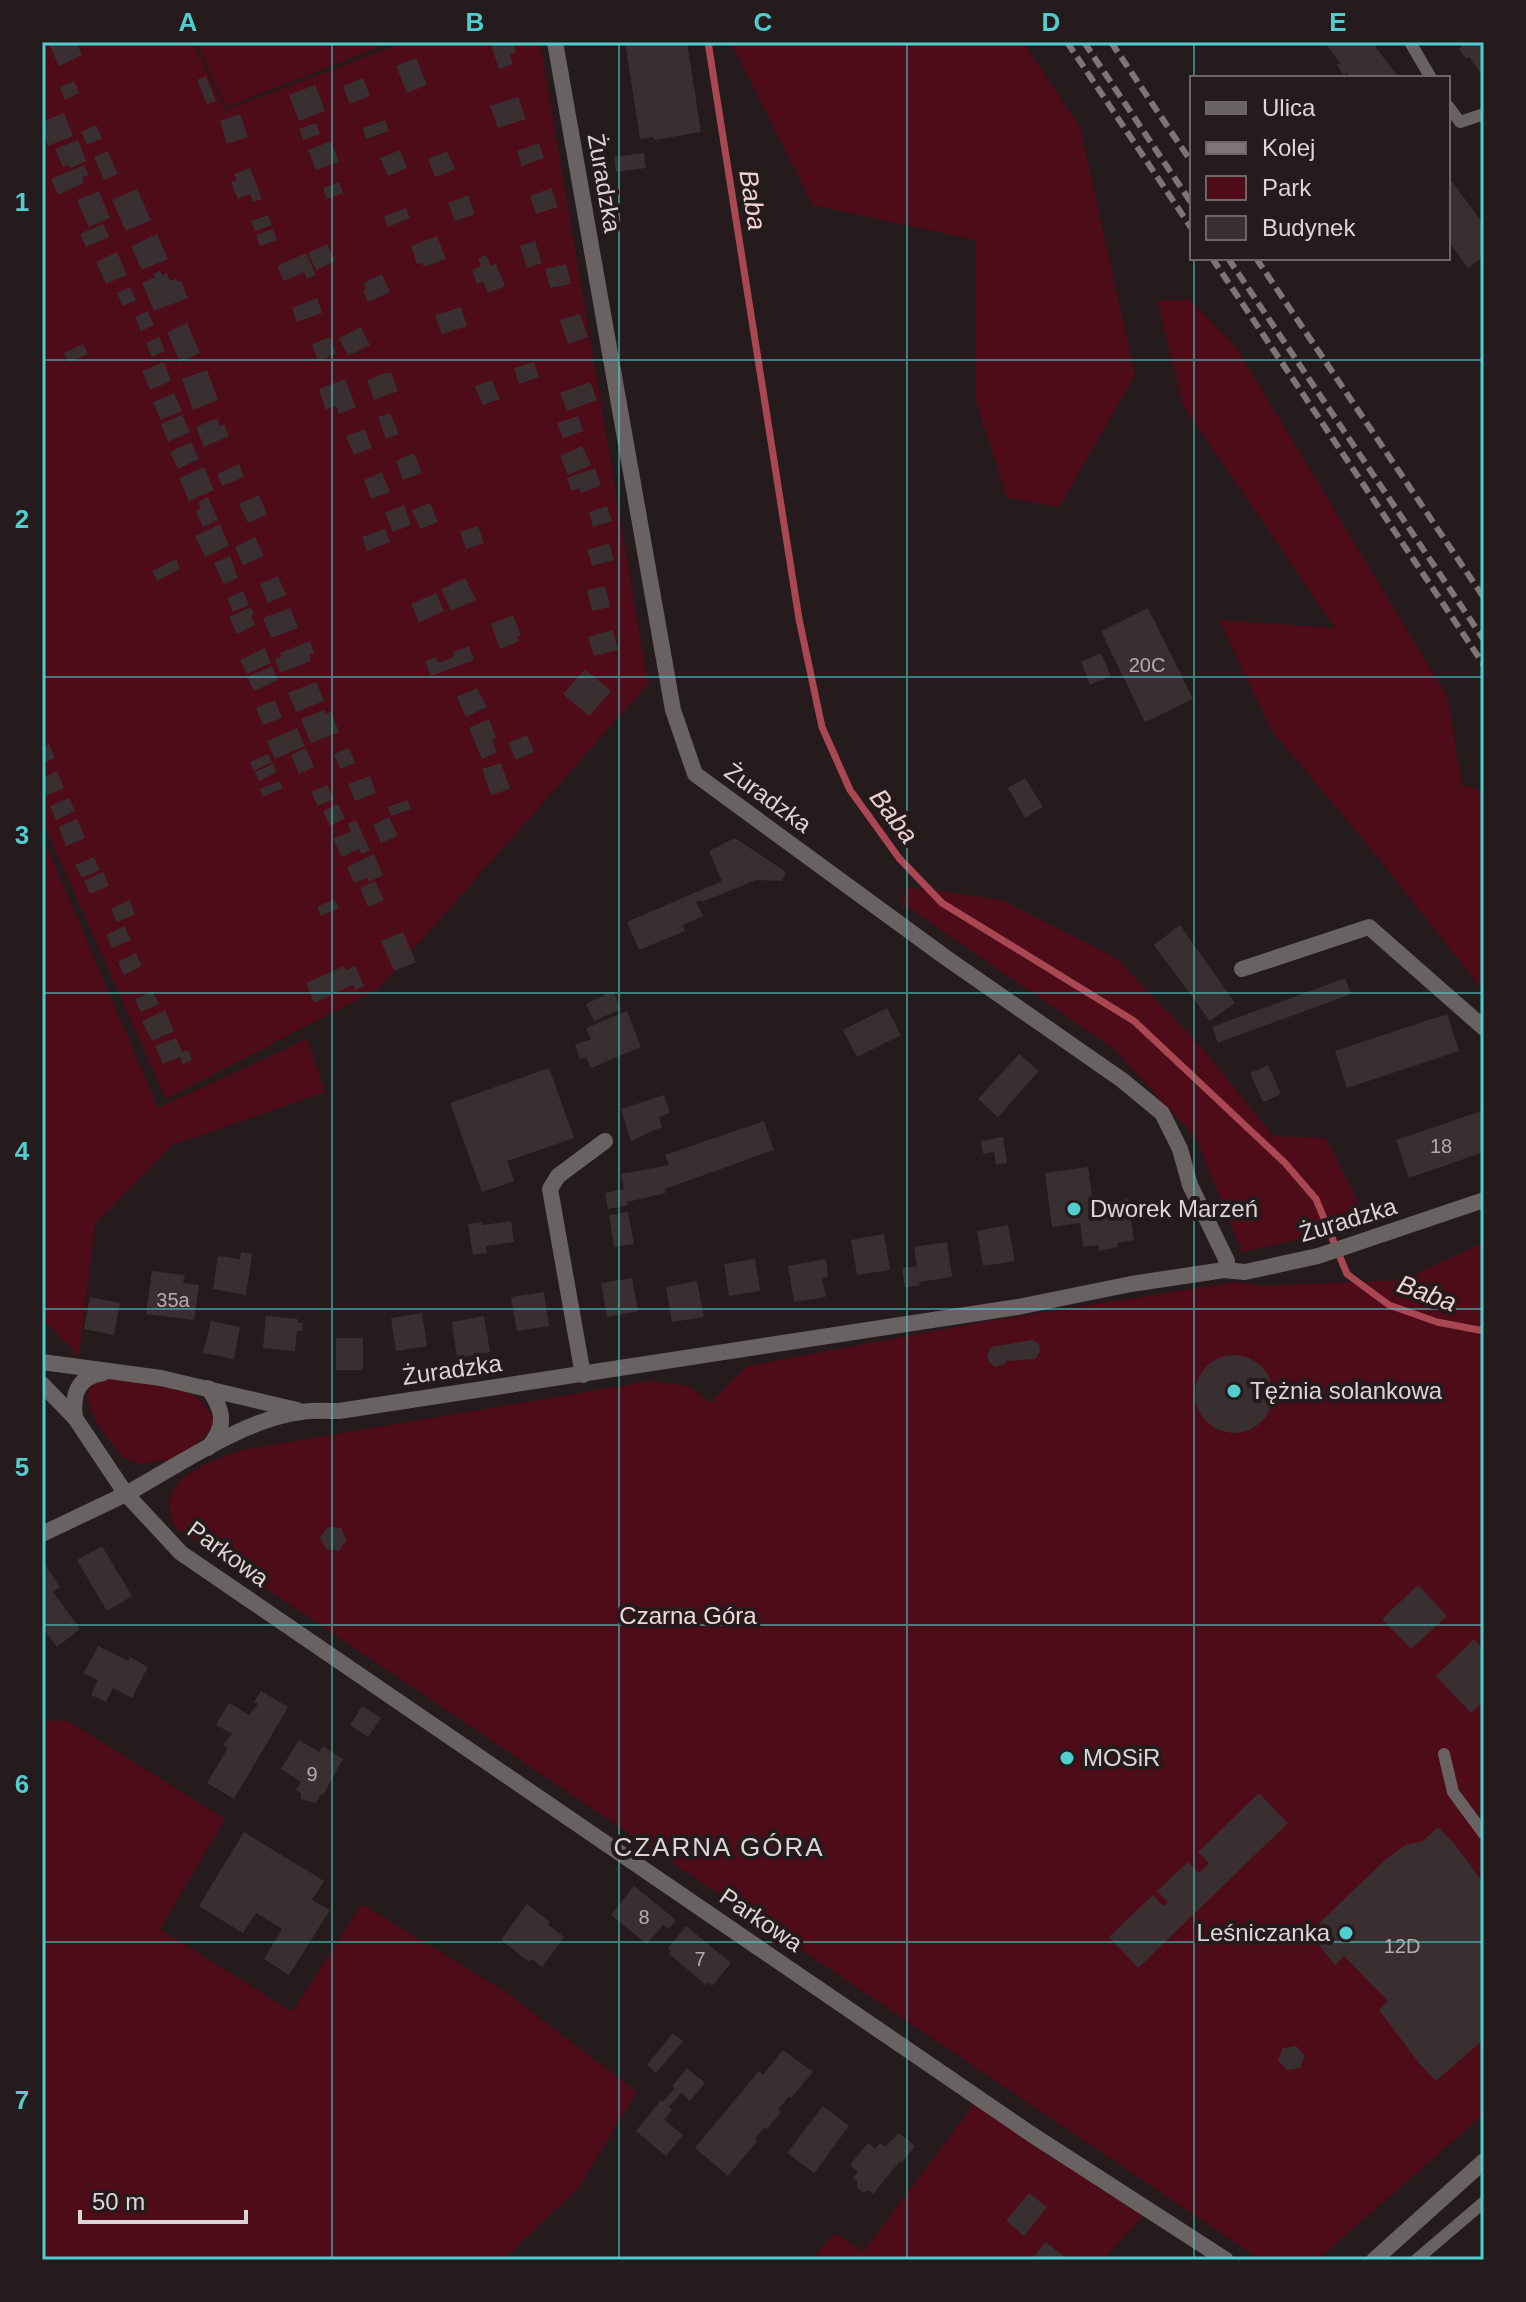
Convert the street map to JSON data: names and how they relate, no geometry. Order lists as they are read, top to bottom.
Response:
{
  "streets": {
    "street": ["Żuradzka", "Parkowa"]
  },
  "districts": ["CZARNA GÓRA"],
  "water": ["Baba"],
  "parks": ["Czarna Góra"],
  "places": [
    "Dworek Marzeń",
    "Tężnia solankowa",
    "MOSiR",
    "Leśniczanka"
  ],
  "house_numbers": [
    "20C",
    "18",
    "35a",
    "9",
    "8",
    "12D",
    "7"
  ],
  "legend": [
    "Ulica",
    "Kolej",
    "Park",
    "Budynek"
  ],
  "scale_bar": "50 m",
  "grid": {
    "columns": [
      "A",
      "B",
      "C",
      "D",
      "E"
    ],
    "rows": [
      "1",
      "2",
      "3",
      "4",
      "5",
      "6",
      "7"
    ]
  }
}
